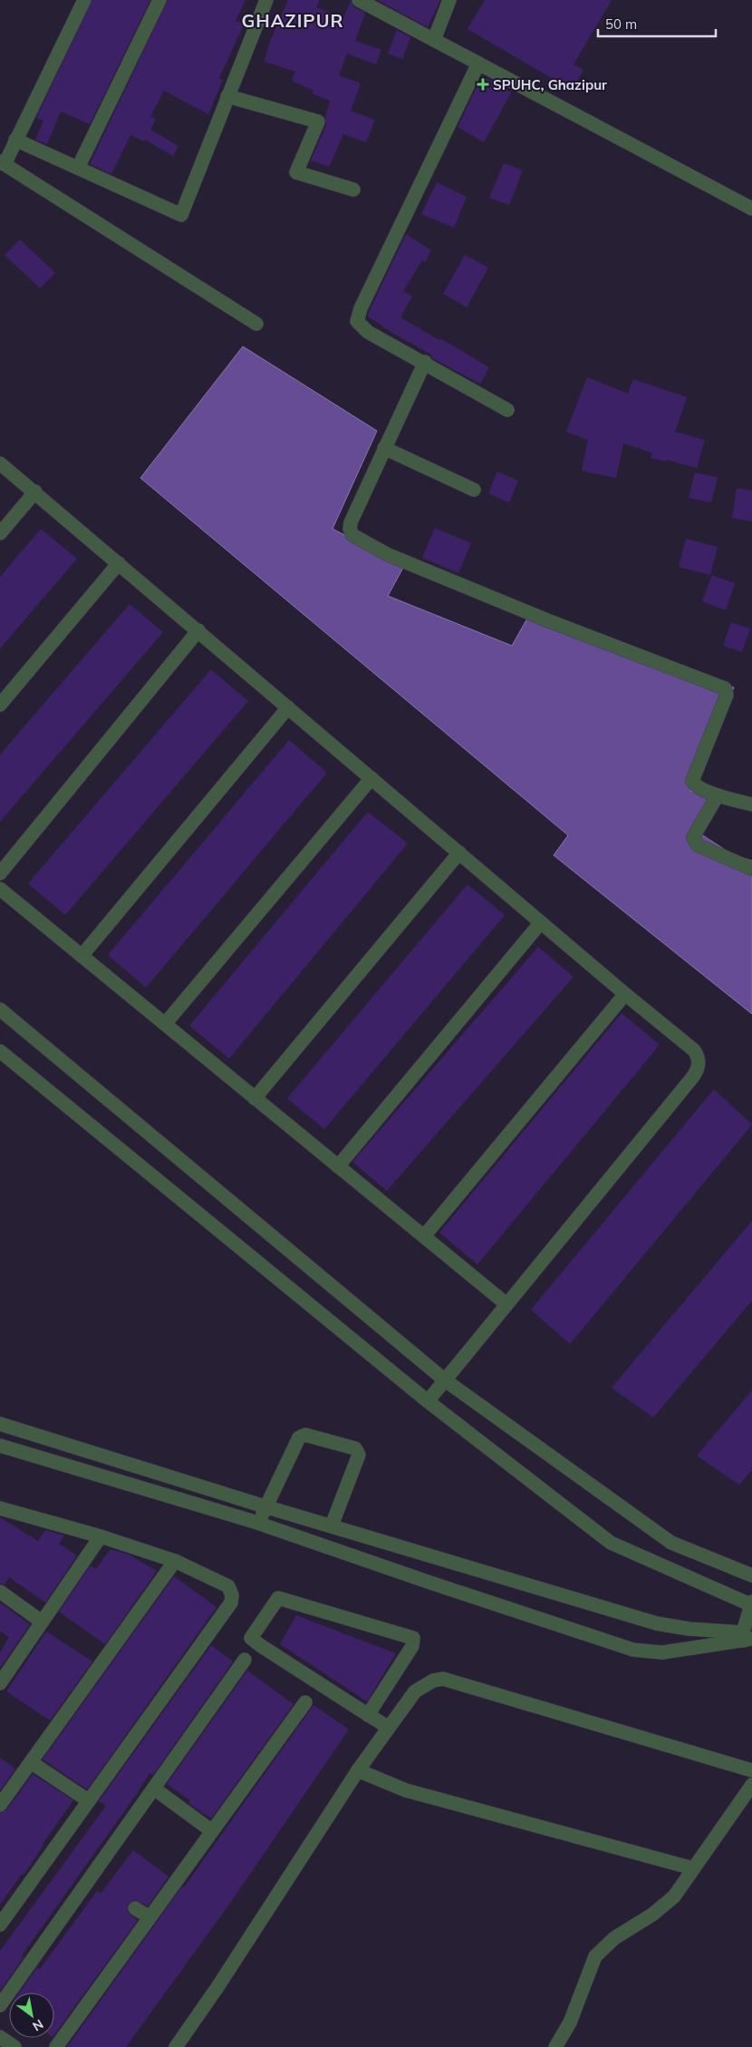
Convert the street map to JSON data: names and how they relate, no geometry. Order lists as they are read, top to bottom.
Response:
{
  "districts": ["GHAZIPUR"],
  "places": {
    "health": ["SPUHC, Ghazipur"]
  },
  "scale_bar": "50 m",
  "north": "bottom right"
}
